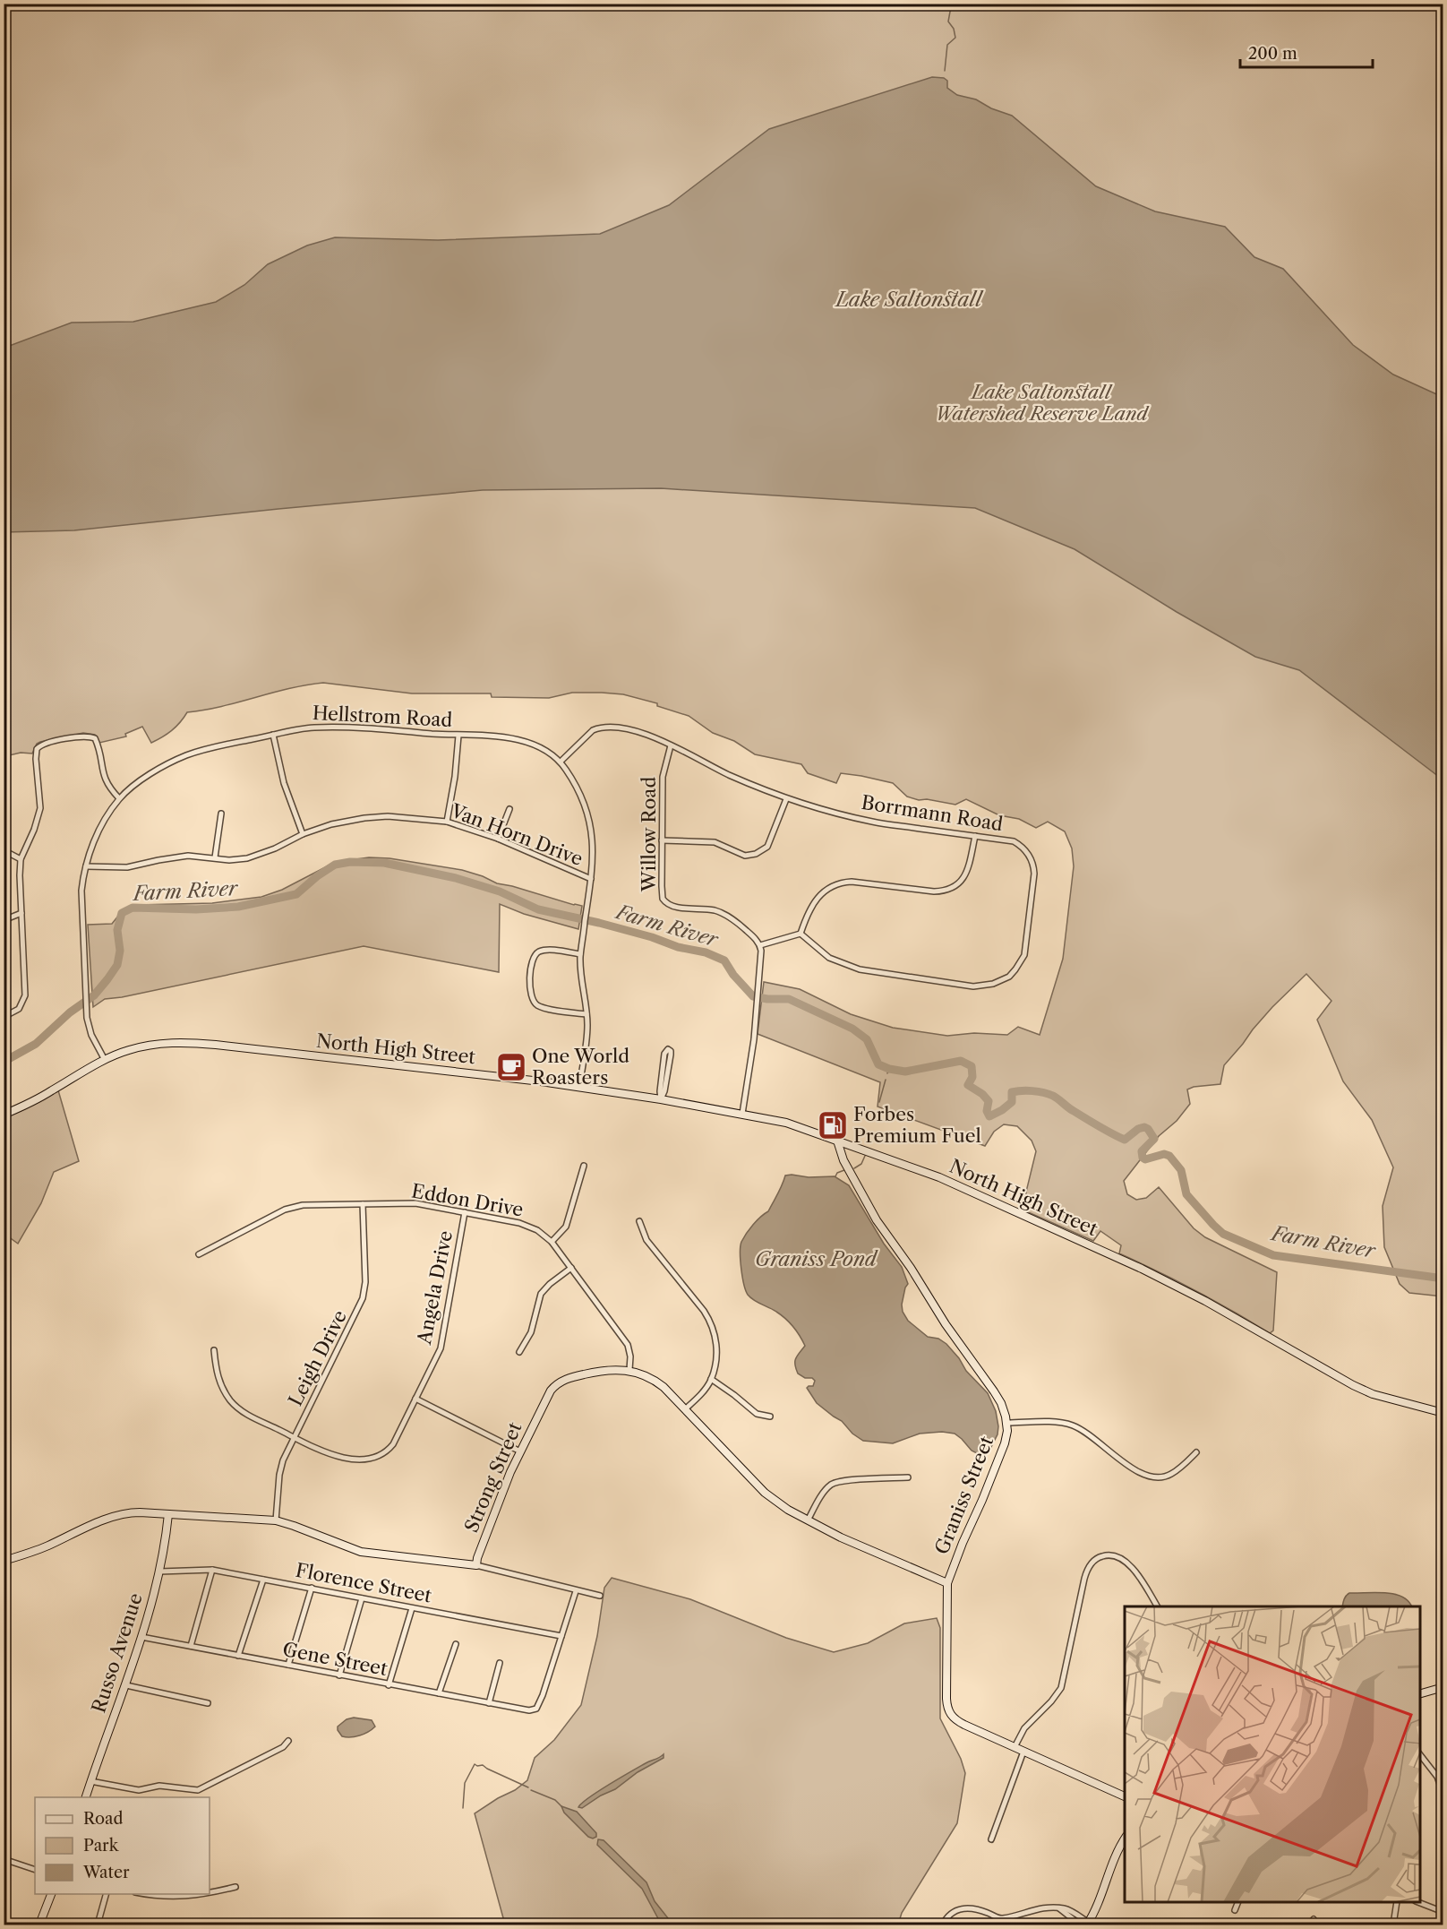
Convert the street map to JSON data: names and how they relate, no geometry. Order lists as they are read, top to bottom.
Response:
{
  "streets": {
    "street": [
      "Hellstrom Road",
      "Borrmann Road",
      "Willow Road",
      "Van Horn Drive",
      "North High Street",
      "Eddon Drive",
      "Angela Drive",
      "Leigh Drive",
      "Strong Street",
      "Graniss Street",
      "Florence Street",
      "Russo Avenue",
      "Gene Street"
    ]
  },
  "crossings": [
    ["Hellstrom Road", "Borrmann Road"],
    ["Hellstrom Road", "Van Horn Drive"],
    ["Hellstrom Road", "North High Street"],
    ["Borrmann Road", "Willow Road"],
    ["North High Street", "Graniss Street"],
    ["Eddon Drive", "Angela Drive"],
    ["Eddon Drive", "Leigh Drive"],
    ["Eddon Drive", "Strong Street"],
    ["Angela Drive", "Leigh Drive"],
    ["Strong Street", "Graniss Street"],
    ["Florence Street", "Russo Avenue"],
    ["Florence Street", "Gene Street"],
    ["Russo Avenue", "Gene Street"]
  ],
  "water": ["Lake Saltonstall", "Farm River", "Graniss Pond"],
  "parks": ["Lake Saltonstall Watershed Reserve Land"],
  "places": {
    "cafe": ["One World Roasters"],
    "fuel station": ["Forbes Premium Fuel"]
  },
  "legend": ["Road", "Park", "Water"],
  "scale_bar": "200 m"
}
